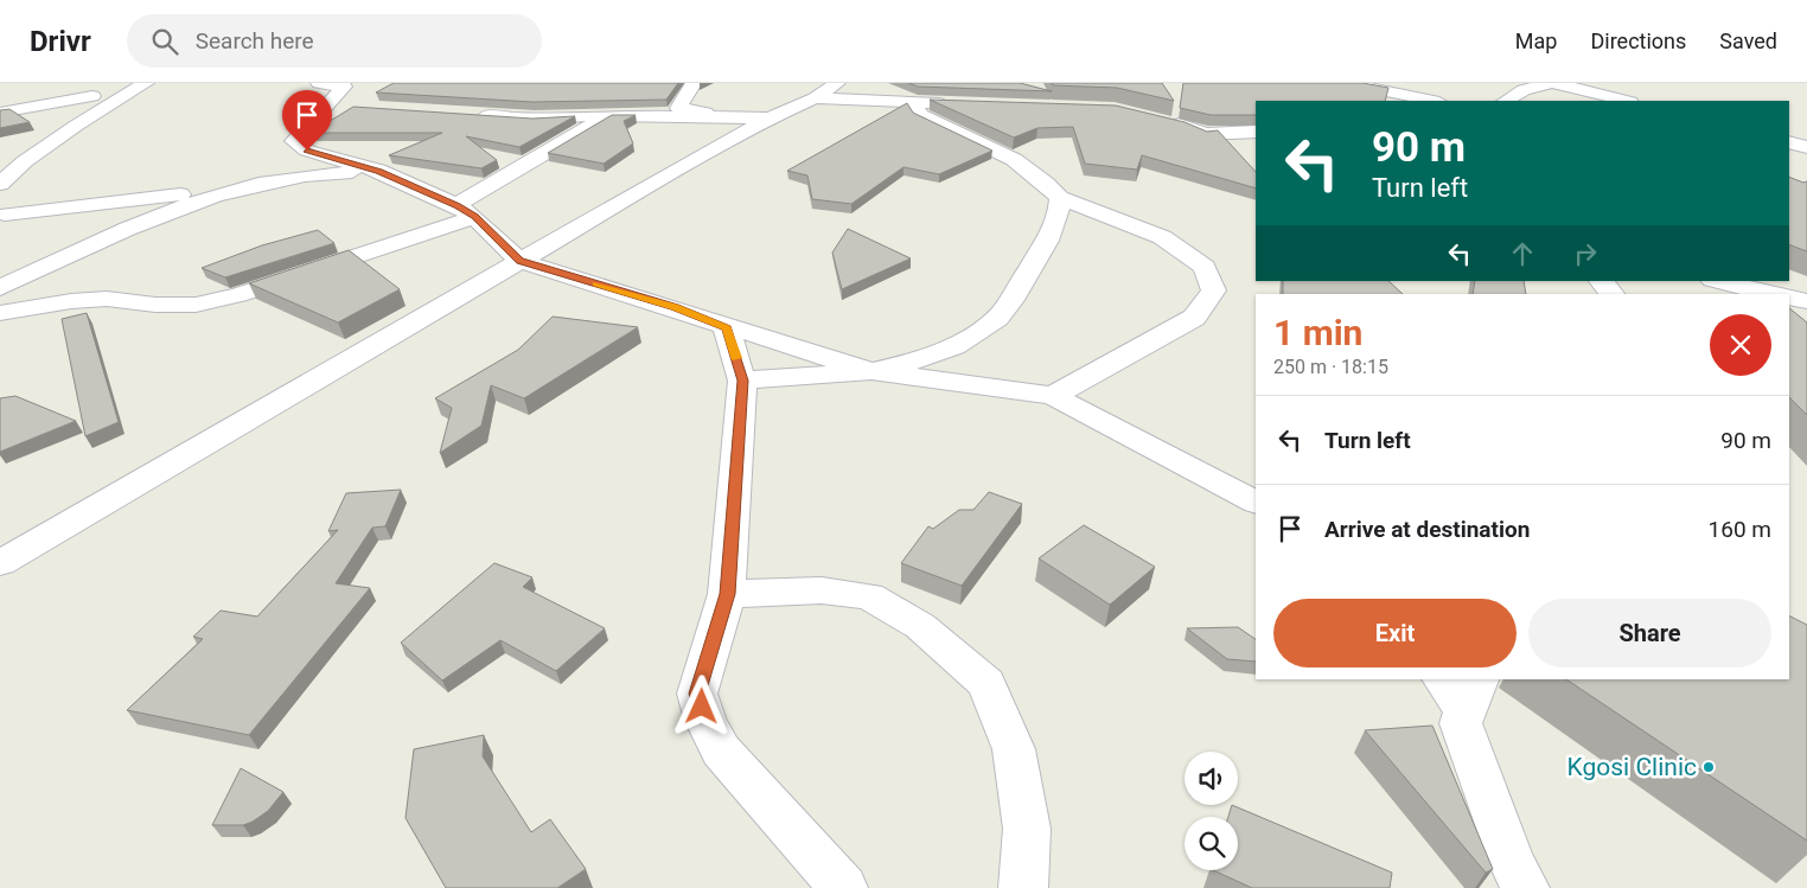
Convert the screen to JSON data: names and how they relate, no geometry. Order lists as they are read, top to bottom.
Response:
{
  "places": ["Kgosi Clinic"],
  "page": {
    "header": "Drivr",
    "search": "Search here",
    "nav": ["Map", "Directions", "Saved"],
    "turn": ["90 m", "Turn left"],
    "heading": ["1 min", "250 m · 18:15"],
    "list": [
      {
        "name": "Turn left",
        "value": "90 m"
      },
      {
        "name": "Arrive at destination",
        "value": "160 m"
      }
    ],
    "buttons": ["Exit", "Share"]
  }
}
